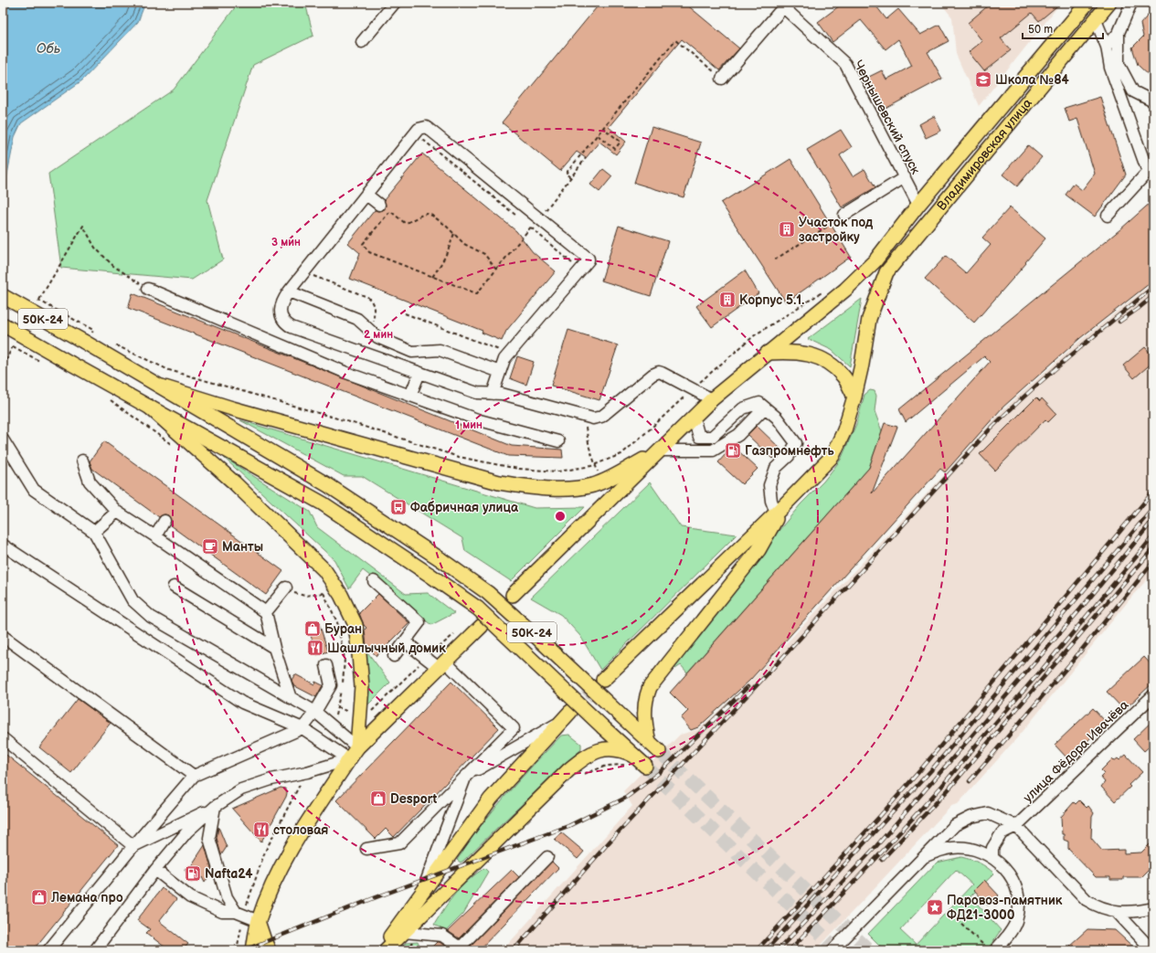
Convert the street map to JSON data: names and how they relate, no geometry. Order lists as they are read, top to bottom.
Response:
{
  "streets": {
    "main road": ["Владимировская улица", "50К-24"],
    "street": ["Чернышевский спуск", "улица Фёдора Ивачёва"]
  },
  "crossings": [
    ["Чернышевский спуск", "Владимировская улица"]
  ],
  "water": ["Обь"],
  "places": {
    "school or university": ["Школа №84"],
    "building": ["Участок под застройку", "Корпус 5.1."],
    "fuel station": ["Газпромнефть", "Nafta24"],
    "bus stop": ["Фабричная улица"],
    "cafe": ["Манты"],
    "shop": ["Буран", "Desport", "Лемана про"],
    "restaurant": ["Шашлычный домик", "столовая"],
    "place": ["Паровоз-памятник ФД21-3000"]
  },
  "scale_bar": "50 m",
  "rings": ["3 мин", "2 мин", "1 мин"]
}
